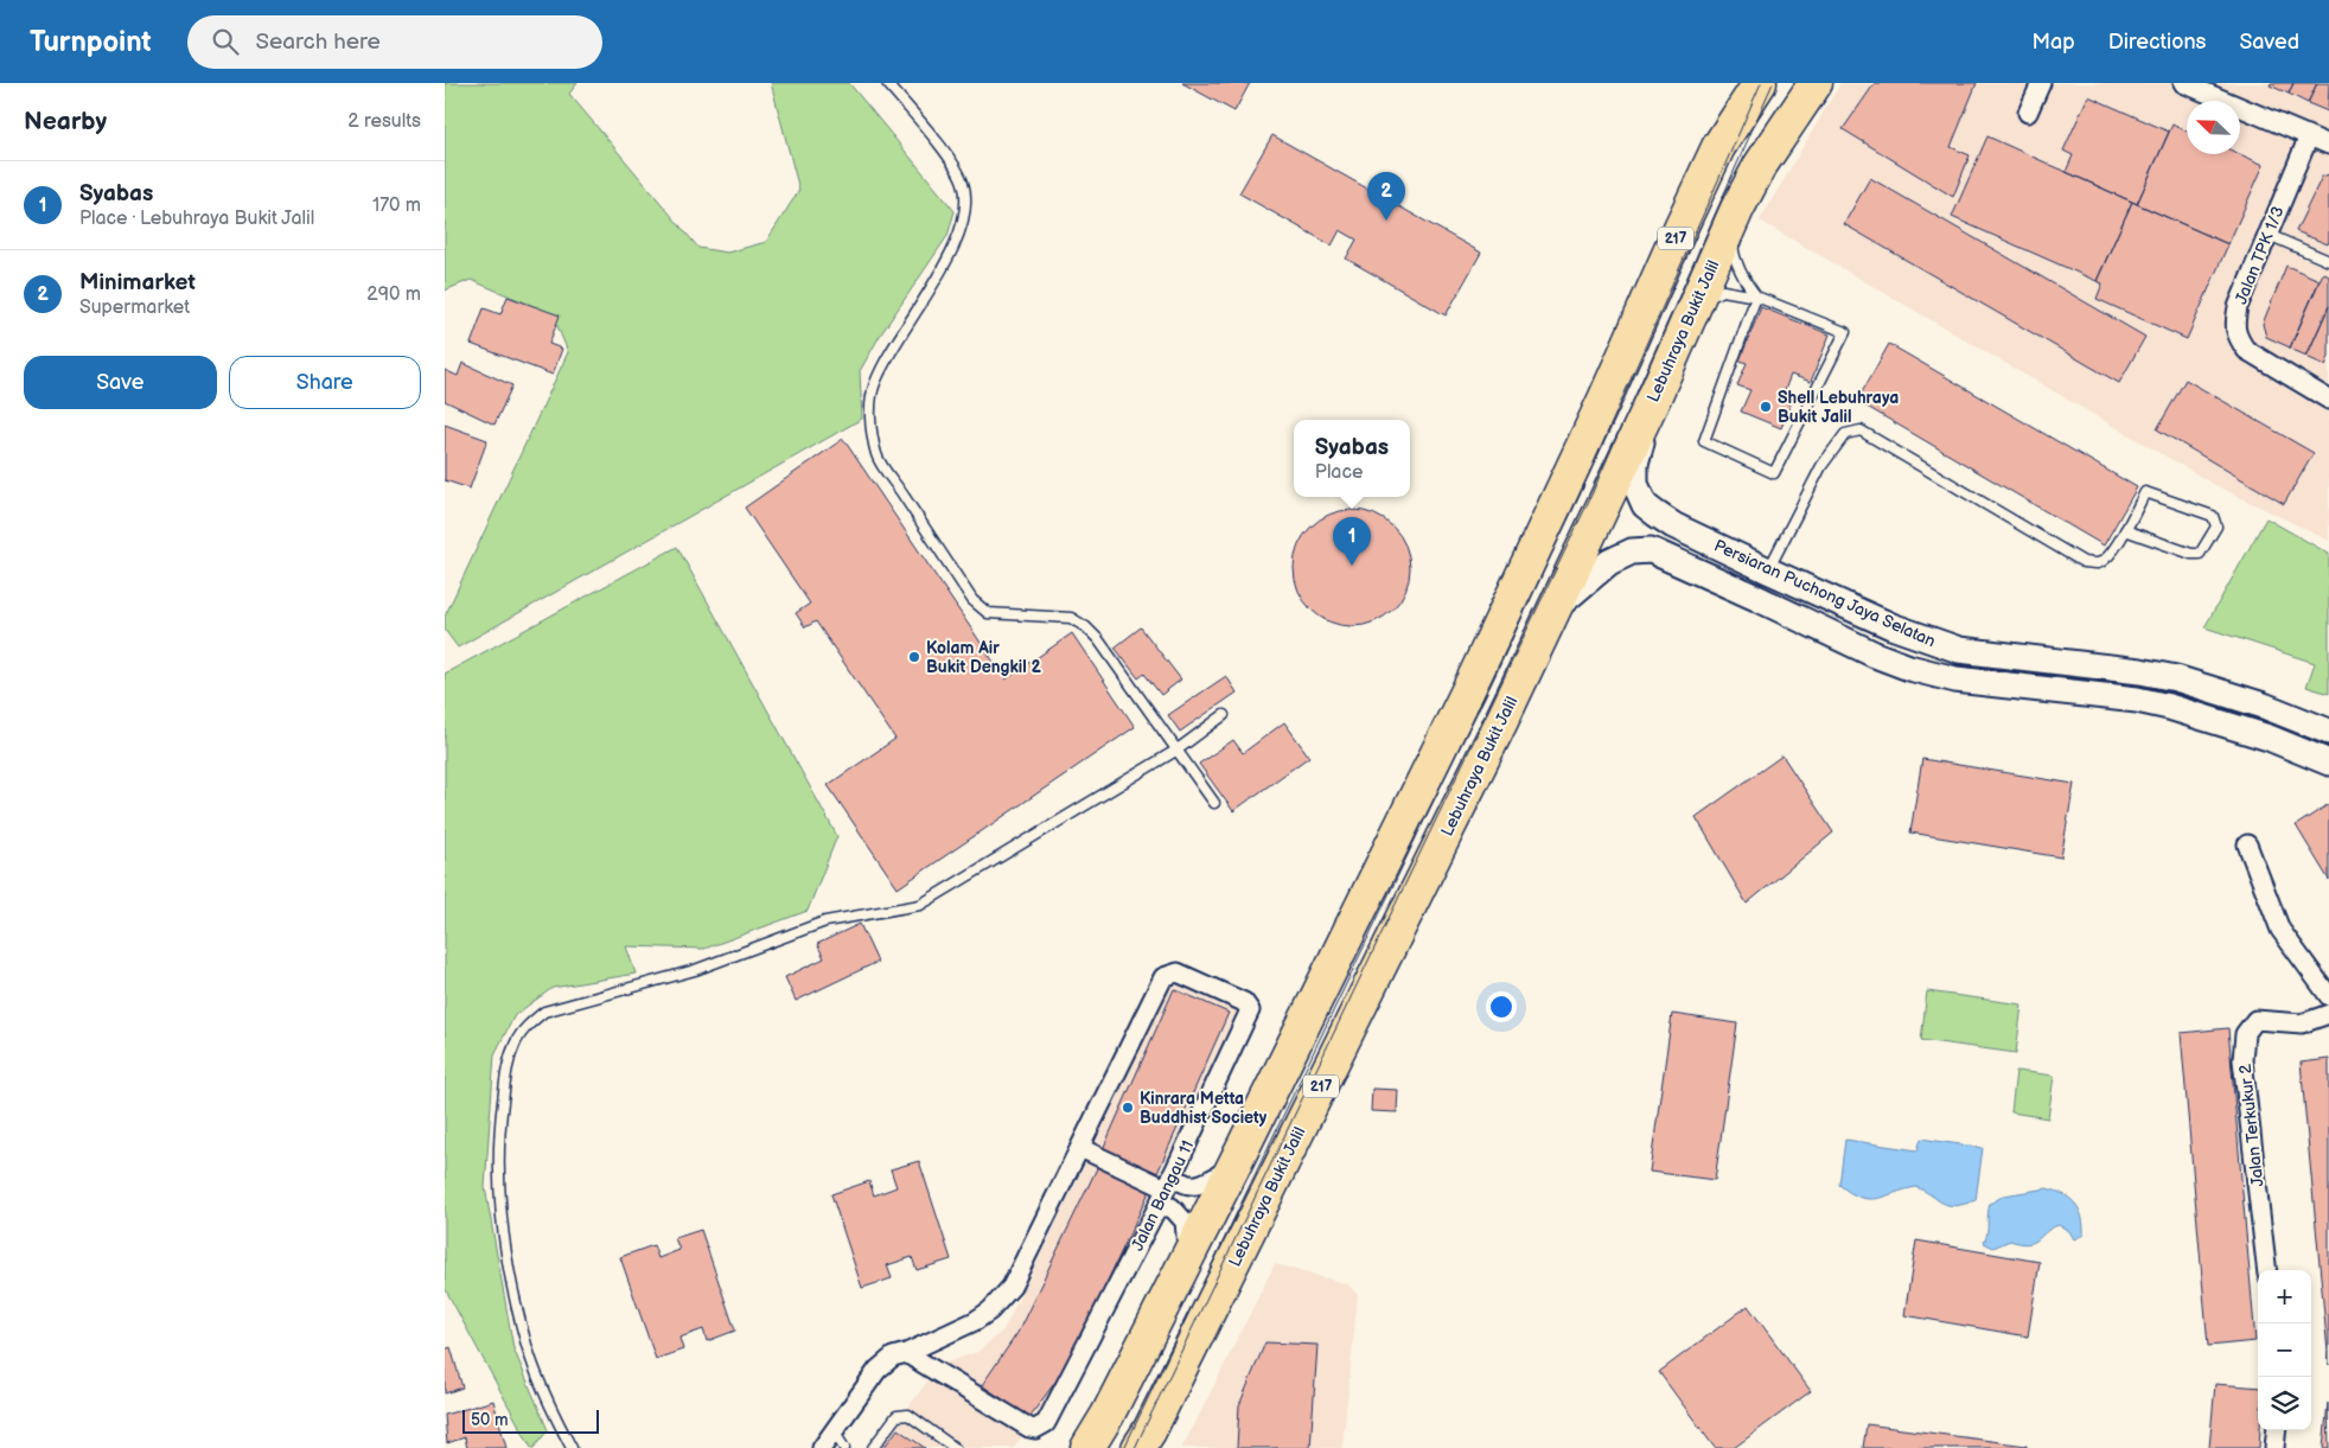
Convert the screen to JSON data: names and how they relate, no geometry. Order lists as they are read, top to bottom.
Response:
{
  "streets": {
    "highway": ["217", "Lebuhraya Bukit Jalil"],
    "main road": ["Persiaran Puchong Jaya Selatan"],
    "street": ["Jalan TPK 1/3", "Jalan Terkukur 2", "Jalan Bangau 11"]
  },
  "crossings": [
    ["Lebuhraya Bukit Jalil", "Persiaran Puchong Jaya Selatan"]
  ],
  "places": ["Shell Lebuhraya Bukit Jalil", "Kolam Air Bukit Dengkil 2", "Kinrara Metta Buddhist Society"],
  "scale_bar": "50 m",
  "north": "top left",
  "page": {
    "header": "Turnpoint",
    "search": "Search here",
    "nav": ["Map", "Directions", "Saved"],
    "heading": ["Nearby", "2 results"],
    "list": [
      {
        "mark": "1",
        "name": "Syabas",
        "note": "Place · Lebuhraya Bukit Jalil",
        "value": "170 m"
      },
      {
        "mark": "2",
        "name": "Minimarket",
        "note": "Supermarket",
        "value": "290 m"
      }
    ],
    "pins": ["2", "1"],
    "buttons": ["Save", "Share"],
    "popup": ["Syabas", "Place"],
    "map_buttons": ["+", "−"],
    "scale": "50 m"
  }
}
